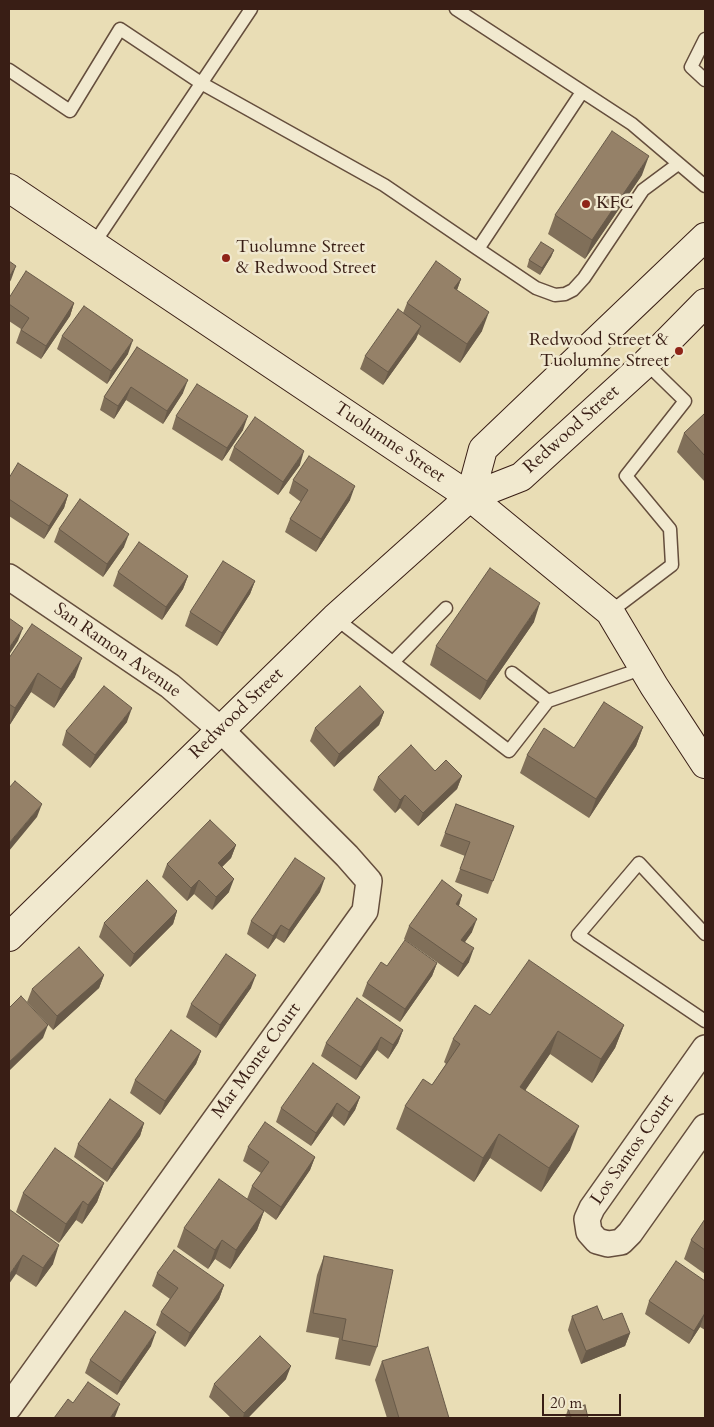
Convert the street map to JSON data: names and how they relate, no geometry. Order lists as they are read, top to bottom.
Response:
{
  "streets": {
    "main road": ["Redwood Street", "Tuolumne Street"],
    "street": ["San Ramon Avenue", "Mar Monte Court", "Los Santos Court"]
  },
  "crossings": [
    ["Redwood Street", "Tuolumne Street"],
    ["Redwood Street", "San Ramon Avenue"],
    ["Redwood Street", "Mar Monte Court"],
    ["San Ramon Avenue", "Mar Monte Court"]
  ],
  "places": ["KFC", "Tuolumne Street & Redwood Street", "Redwood Street & Tuolumne Street"],
  "scale_bar": "20 m"
}
